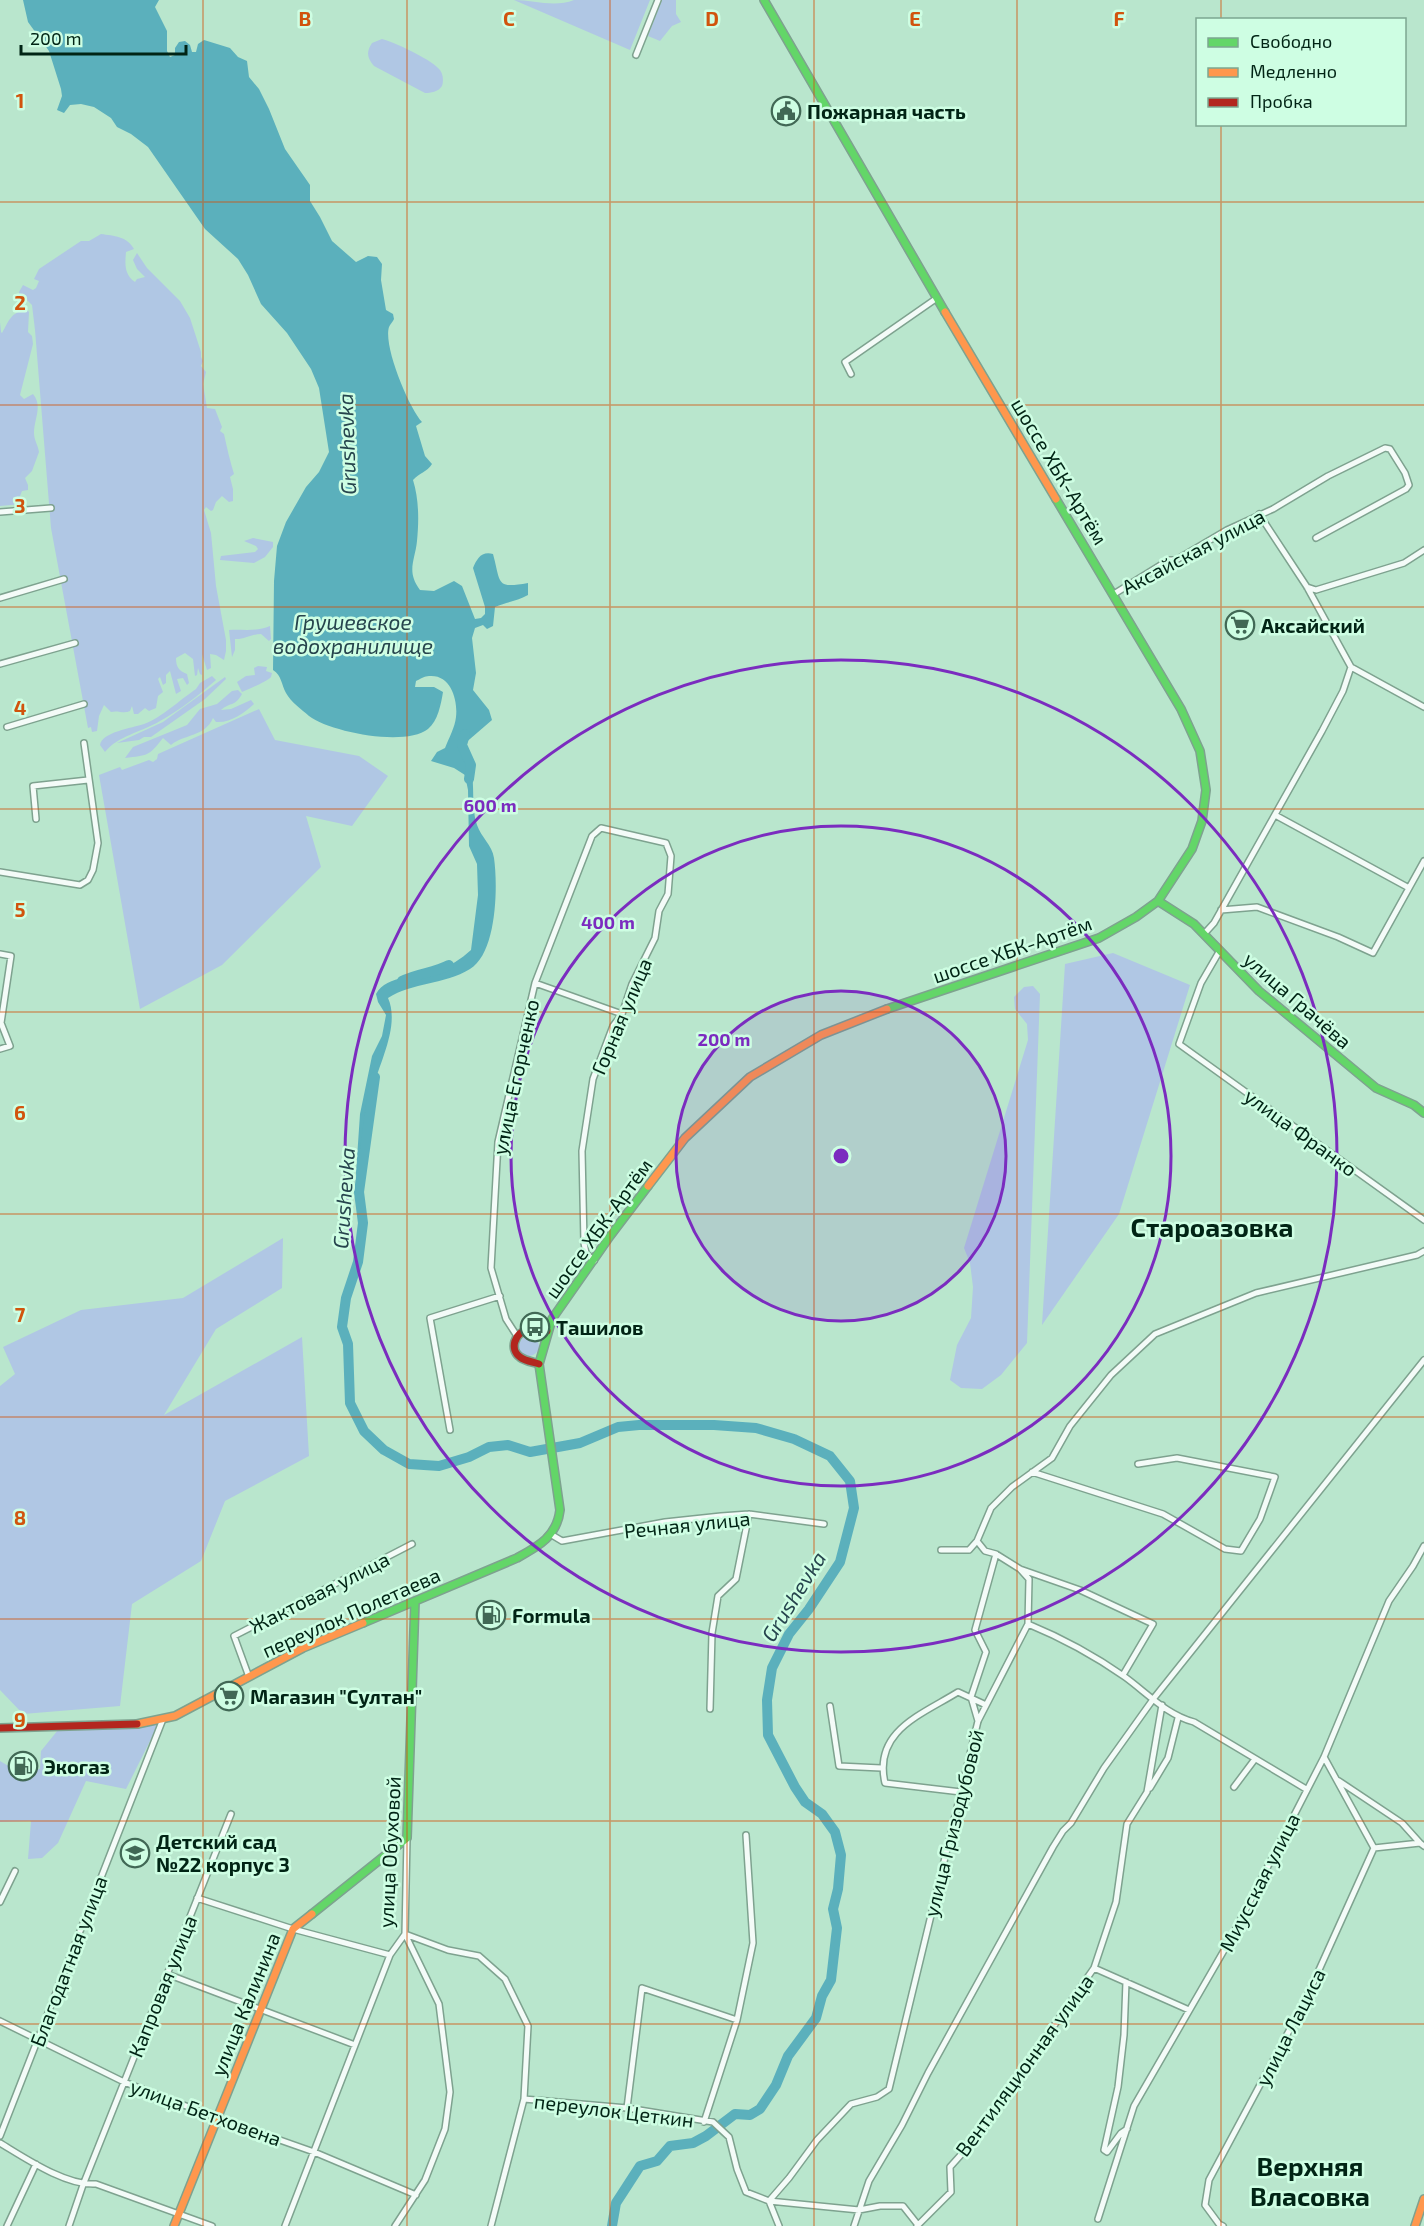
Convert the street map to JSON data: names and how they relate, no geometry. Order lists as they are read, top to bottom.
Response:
{
  "streets": {
    "main road": [
      "шоссе ХБК-Артём",
      "улица Грачёва",
      "переулок Полетаева",
      "улица Обуховой",
      "улица Калинина"
    ],
    "street": [
      "Аксайская улица",
      "Горная улица",
      "улица Егорченко",
      "улица Франко",
      "Речная улица",
      "Жактовая улица",
      "улица Гризодубовой",
      "Миусская улица",
      "Благодатная улица",
      "Капровая улица",
      "улица Лациса",
      "Вентиляционная улица",
      "переулок Цеткин",
      "улица Бетховена"
    ]
  },
  "crossings": [
    ["шоссе ХБК-Артём", "Аксайская улица"],
    ["шоссе ХБК-Артём", "улица Грачёва"],
    ["шоссе ХБК-Артём", "Горная улица"],
    ["шоссе ХБК-Артём", "Речная улица"],
    ["шоссе ХБК-Артём", "переулок Полетаева"],
    ["улица Грачёва", "улица Франко"],
    ["Горная улица", "улица Егорченко"],
    ["Речная улица", "переулок Полетаева"],
    ["Жактовая улица", "переулок Полетаева"],
    ["переулок Полетаева", "улица Обуховой"],
    ["переулок Полетаева", "Благодатная улица"],
    ["улица Гризодубовой", "переулок Цеткин"],
    ["улица Обуховой", "улица Калинина"],
    ["улица Обуховой", "улица Бетховена"],
    ["Благодатная улица", "улица Бетховена"],
    ["Капровая улица", "улица Бетховена"],
    ["улица Калинина", "улица Бетховена"]
  ],
  "districts": ["Староазовка", "Верхняя Власовка"],
  "water": ["Grushevka", "Грушевское водохранилище"],
  "places": {
    "public building": ["Пожарная часть"],
    "supermarket": ["Аксайский", "Магазин \"Султан\""],
    "bus stop": ["Ташилов"],
    "fuel station": ["Formula", "Экогаз"],
    "school or university": ["Детский сад №22 корпус 3"]
  },
  "legend": ["Свободно", "Медленно", "Пробка"],
  "scale_bar": "200 m",
  "grid": {
    "columns": [
      "B",
      "C",
      "D",
      "E",
      "F"
    ],
    "rows": [
      "1",
      "2",
      "3",
      "4",
      "5",
      "6",
      "7",
      "8",
      "9"
    ]
  },
  "rings": ["600 m", "400 m", "200 m"]
}
